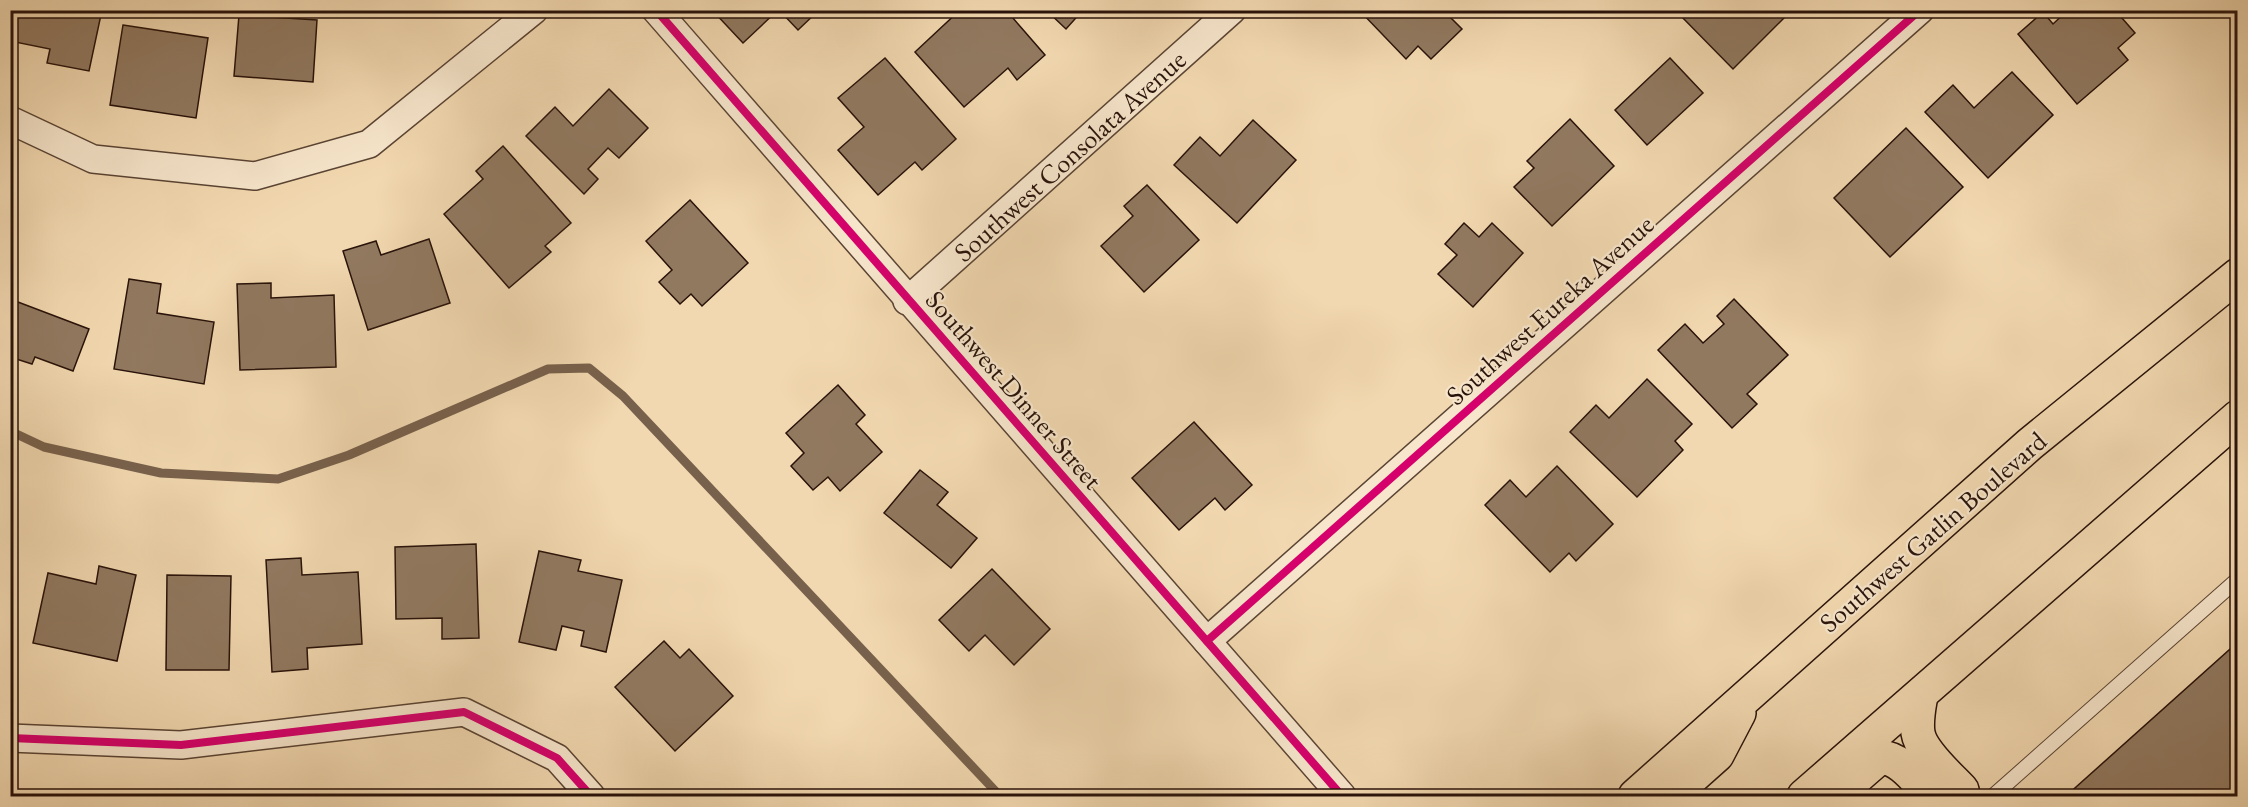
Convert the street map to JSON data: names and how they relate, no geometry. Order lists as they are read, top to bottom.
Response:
{
  "streets": {
    "main road": ["Southwest Gatlin Boulevard"],
    "street": ["Southwest Consolata Avenue", "Southwest Eureka Avenue", "Southwest Dinner Street"]
  },
  "crossings": [
    ["Southwest Consolata Avenue", "Southwest Dinner Street"],
    ["Southwest Eureka Avenue", "Southwest Dinner Street"]
  ]
}
